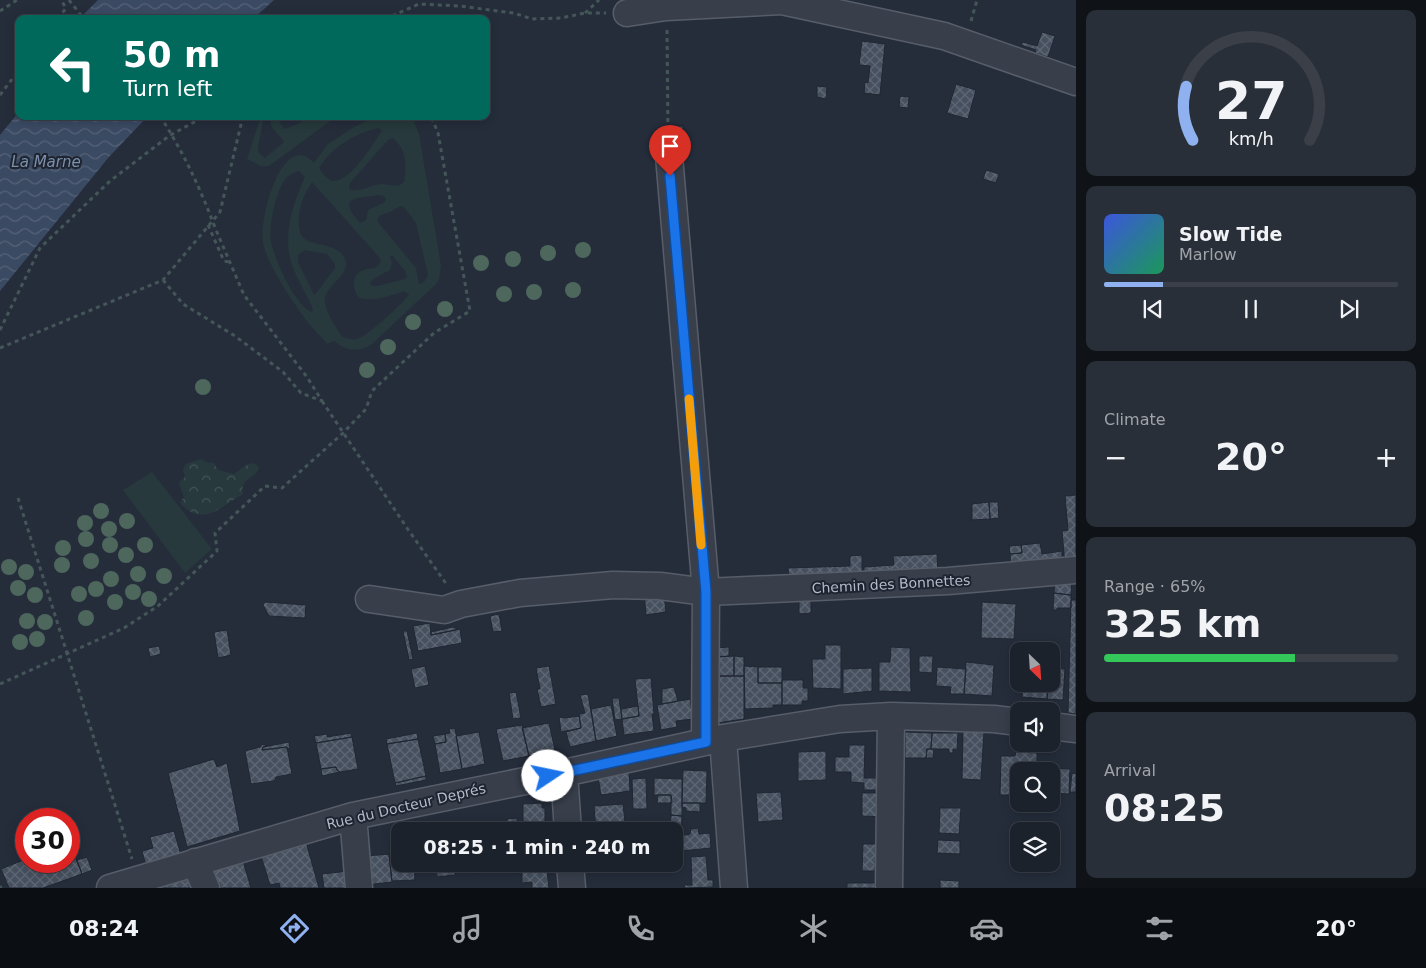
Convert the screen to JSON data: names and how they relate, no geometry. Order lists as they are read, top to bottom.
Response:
{
  "streets": {
    "street": ["Chemin des Bonnettes", "Rue du Docteur Deprés"]
  },
  "water": ["La Marne"],
  "north": "bottom right",
  "page": {
    "turn": ["50 m", "Turn left"],
    "song": ["Slow Tide", "Marlow"],
    "tile": [
      "Climate",
      ["Range · 65%", "325 km"],
      ["Arrival", "08:25"]
    ],
    "heat": ["−", "20°", "+"],
    "limit": "30",
    "trip": "08:25 · 1 min · 240 m",
    "tabs": ["08:24", "20°"],
    "gauge": ["27", "km/h"]
  }
}
